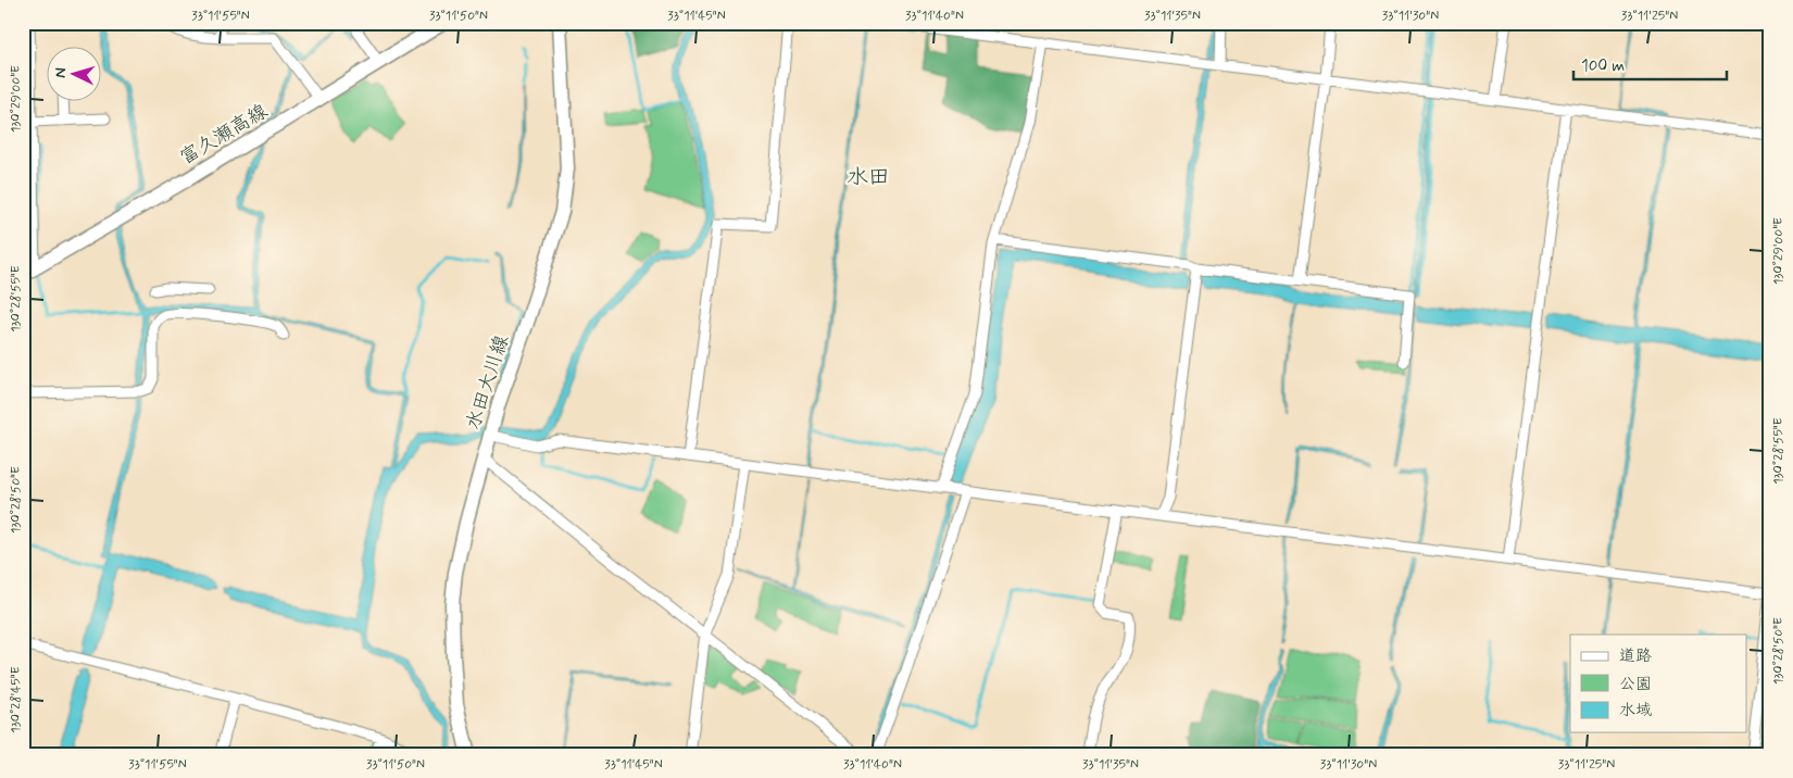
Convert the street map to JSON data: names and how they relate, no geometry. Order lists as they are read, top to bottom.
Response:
{
  "streets": {
    "main road": ["富久瀬高線", "水田大川線"]
  },
  "districts": ["水田"],
  "legend": ["道路", "公園", "水域"],
  "scale_bar": "100 m",
  "north": "left",
  "coordinates": [
    "33°11'55\"N",
    "33°11'50\"N",
    "33°11'45\"N",
    "33°11'40\"N",
    "33°11'35\"N",
    "33°11'30\"N",
    "33°11'25\"N",
    "130°29'00\"E",
    "130°28'55\"E",
    "130°28'50\"E",
    "130°28'45\"E"
  ]
}
